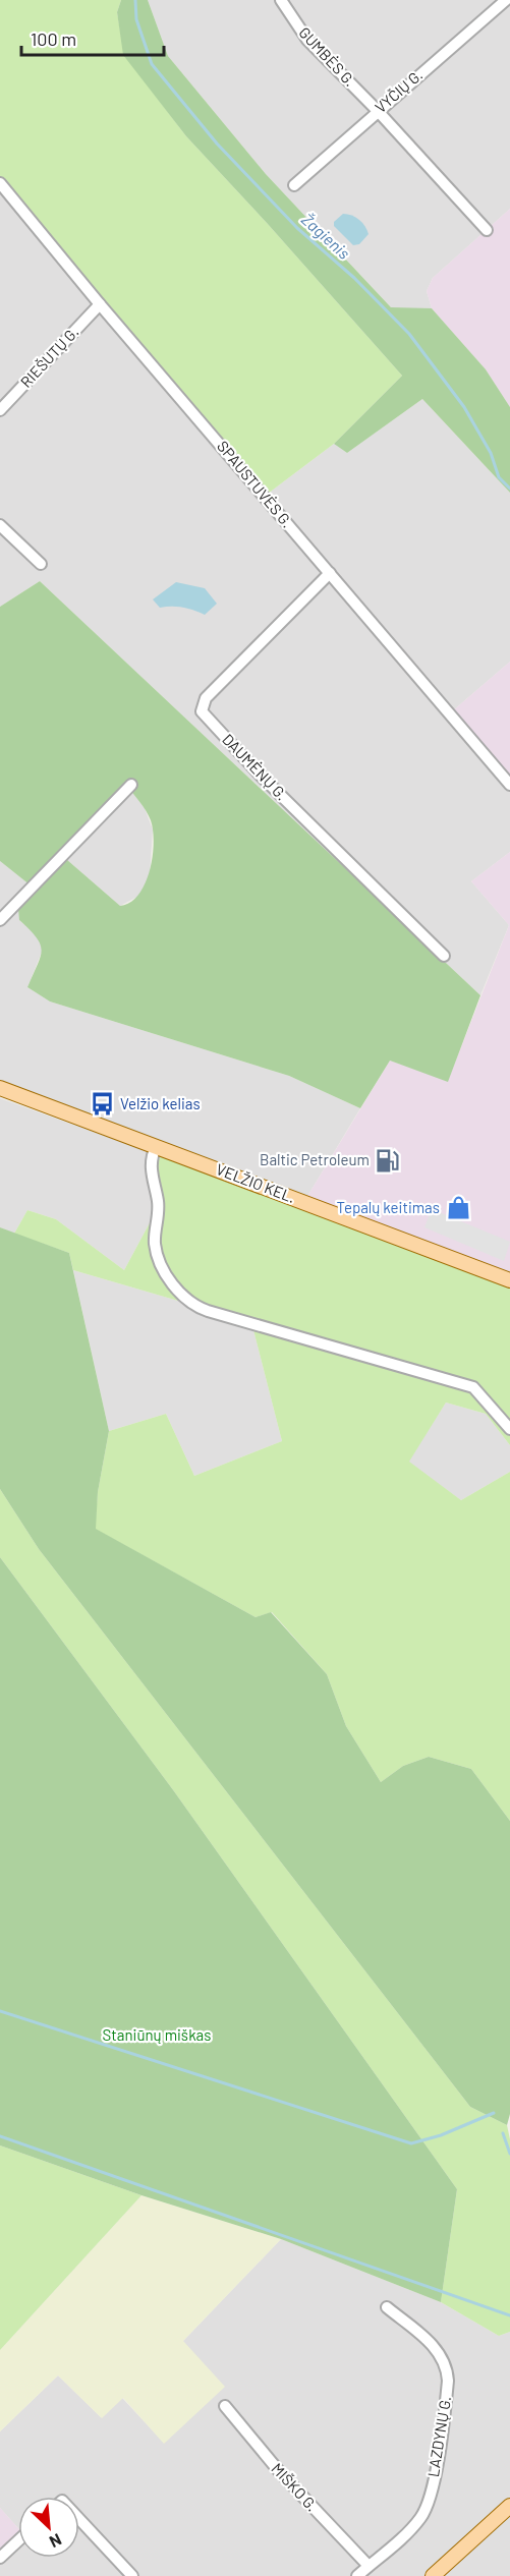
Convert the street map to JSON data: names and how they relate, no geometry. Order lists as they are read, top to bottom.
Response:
{
  "streets": {
    "main road": ["VELŽIO KEL."],
    "street": [
      "GUMBĖS G.",
      "VYČIŲ G.",
      "RIEŠUTŲ G.",
      "SPAUSTUVĖS G.",
      "DAUMĖNŲ G.",
      "LAZDYNŲ G.",
      "MIŠKO G."
    ]
  },
  "crossings": [
    ["GUMBĖS G.", "VYČIŲ G."],
    ["RIEŠUTŲ G.", "SPAUSTUVĖS G."],
    ["SPAUSTUVĖS G.", "DAUMĖNŲ G."],
    ["LAZDYNŲ G.", "MIŠKO G."]
  ],
  "water": ["Žagienis"],
  "parks": ["Staniūnų miškas"],
  "places": {
    "bus stop": ["Velžio kelias"],
    "fuel station": ["Baltic Petroleum"],
    "shop": ["Tepalų keitimas"]
  },
  "scale_bar": "100 m",
  "north": "bottom right"
}
